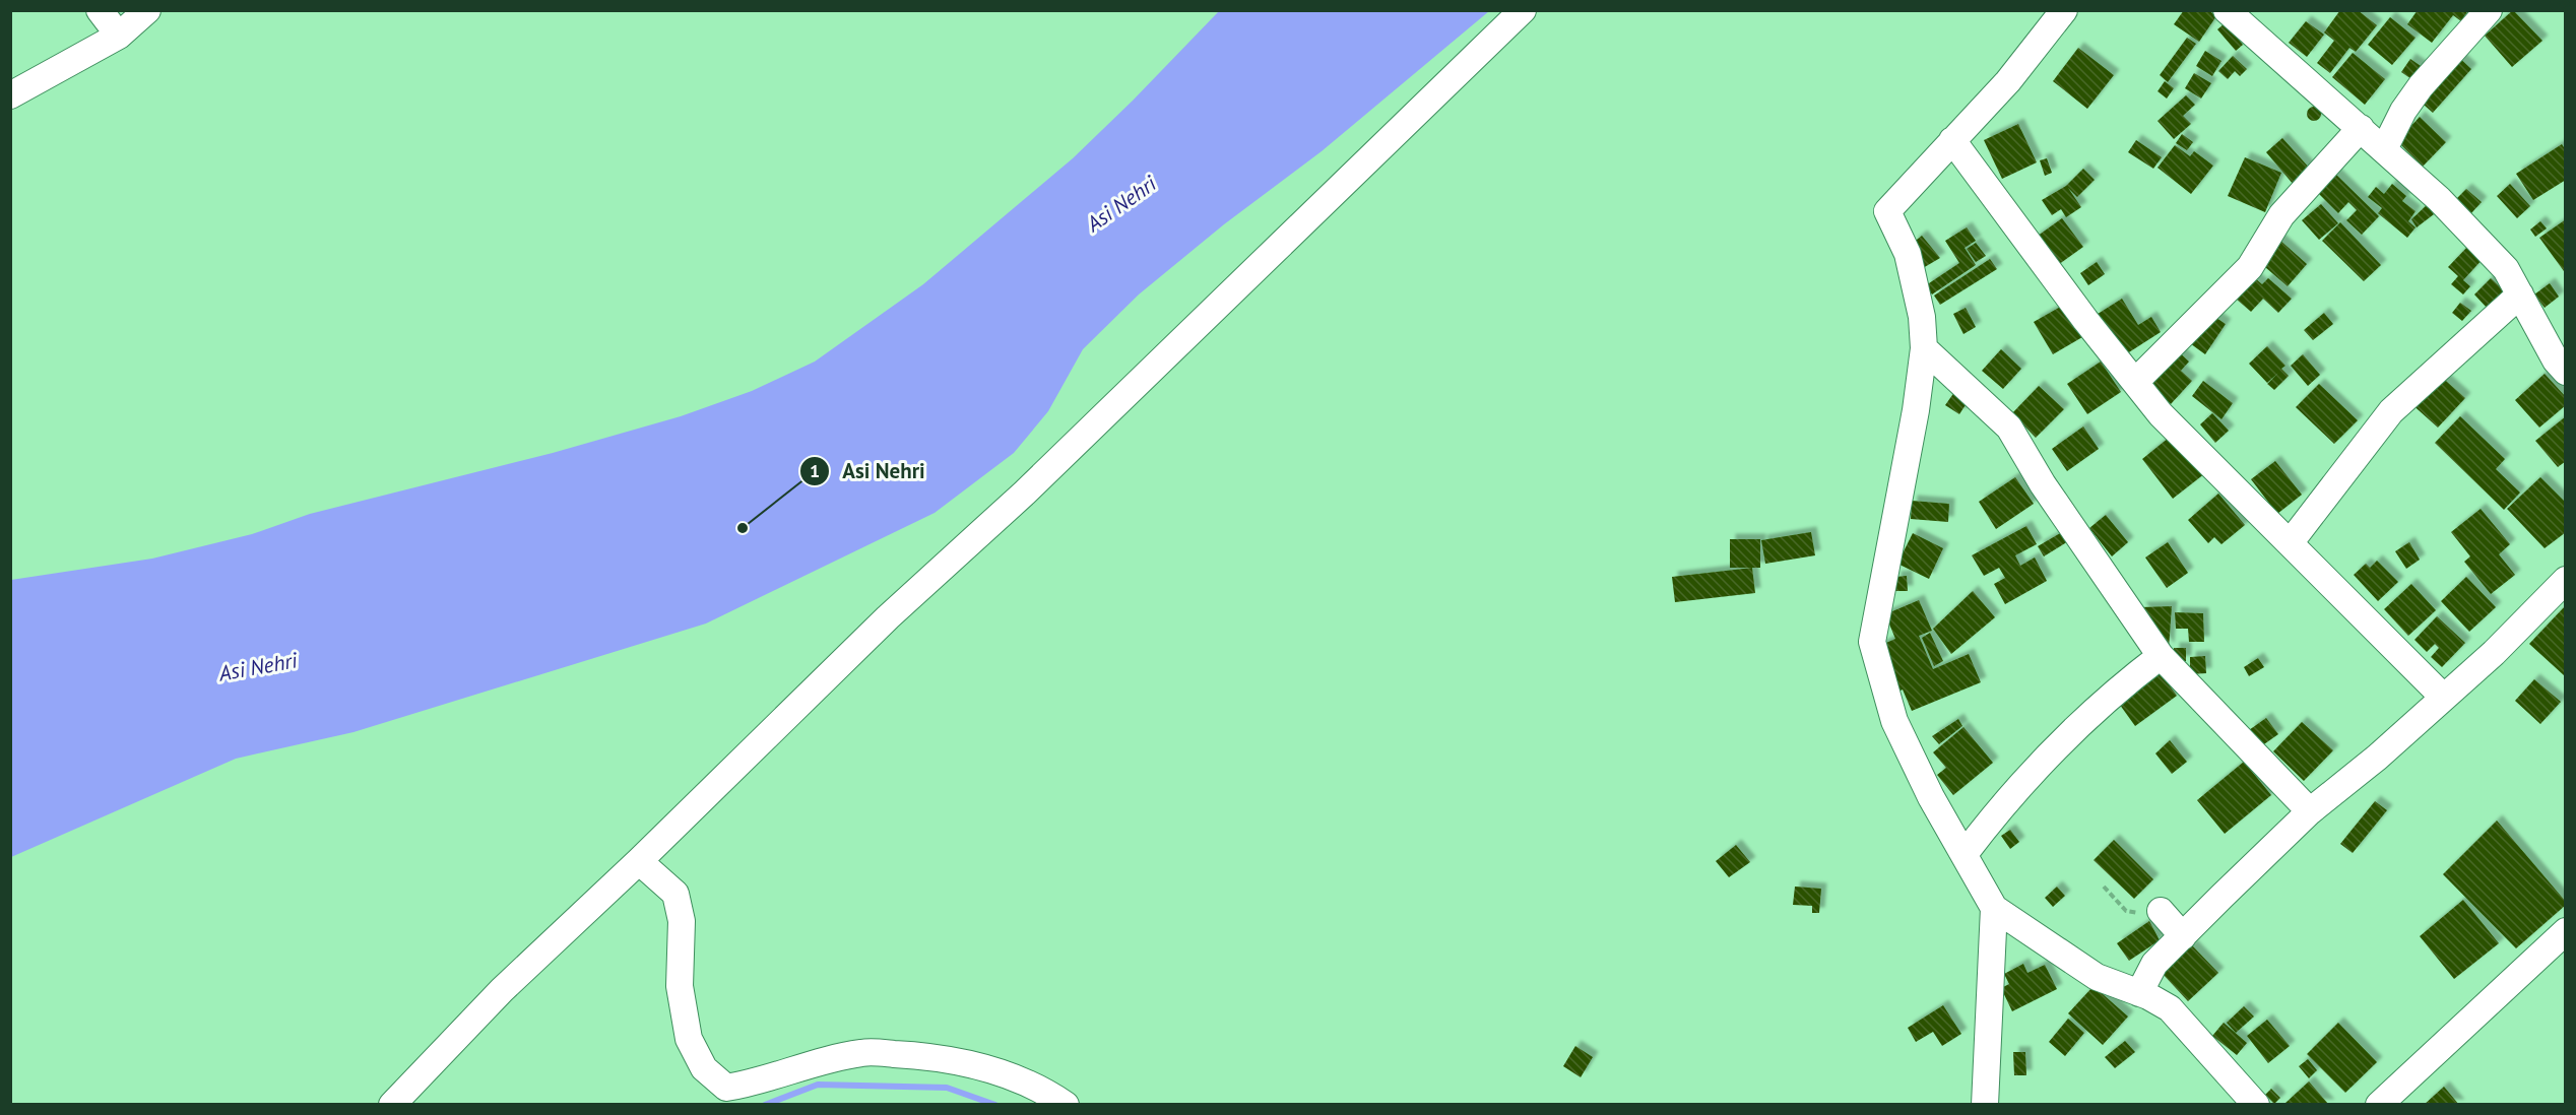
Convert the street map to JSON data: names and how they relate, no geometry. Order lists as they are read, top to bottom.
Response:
{
  "water": ["Asi Nehri"],
  "places": ["Asi Nehri"]
}
